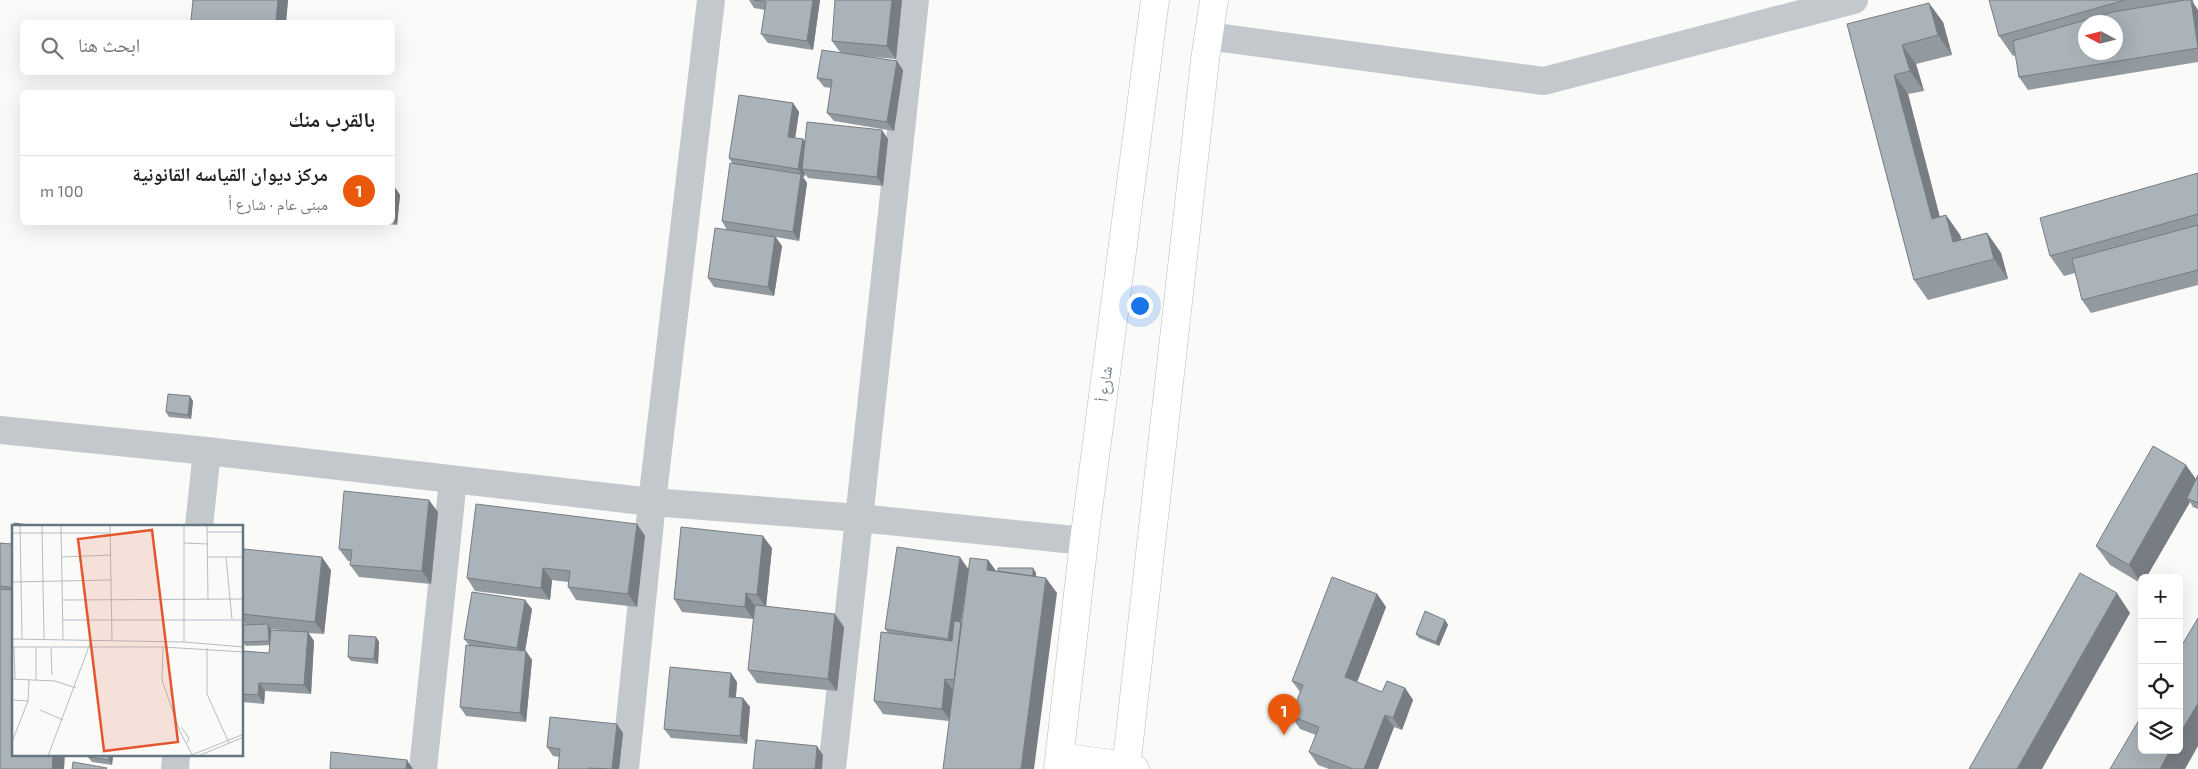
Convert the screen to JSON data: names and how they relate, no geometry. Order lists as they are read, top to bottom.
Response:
{
  "streets": {
    "street": ["شارع أ"]
  },
  "north": "left",
  "page": {
    "search": "ابحث هنا",
    "heading": "بالقرب منك",
    "list": [
      {
        "mark": "1",
        "name": "مركز ديوان القياسه القانونية",
        "note": "مبنى عام · شارع أ",
        "value": "100 m"
      }
    ],
    "map_buttons": ["+", "−"],
    "pins": "1"
  }
}
